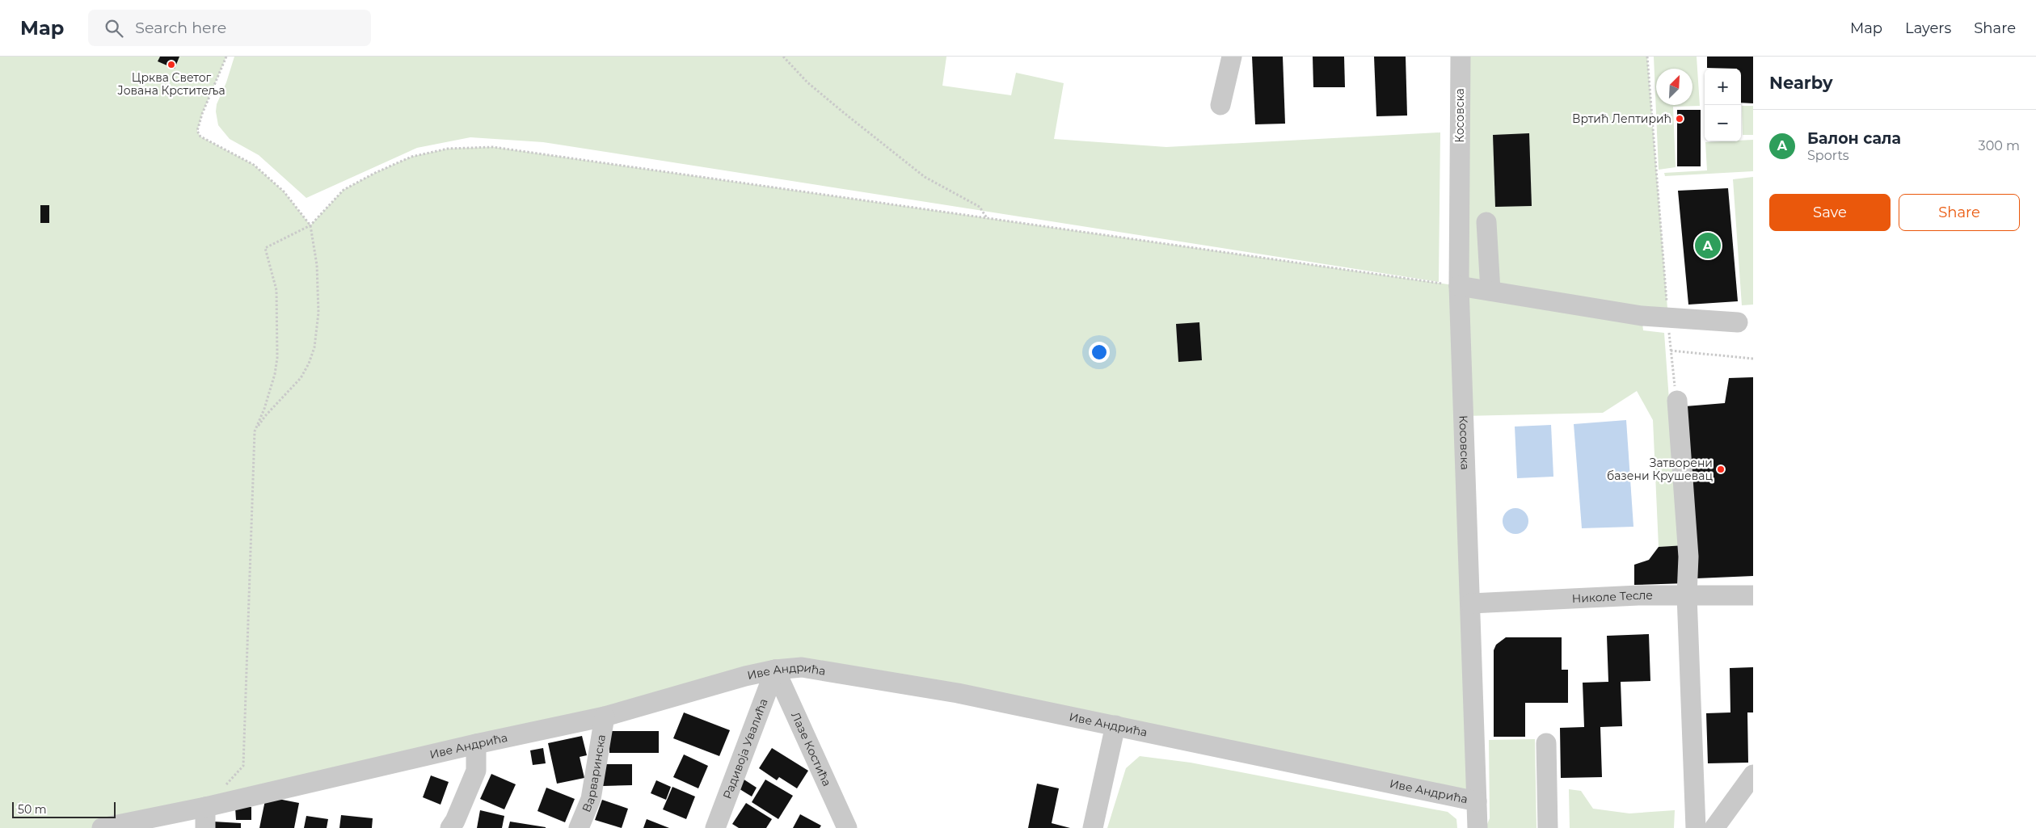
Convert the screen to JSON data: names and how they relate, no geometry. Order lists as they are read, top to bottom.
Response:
{
  "streets": {
    "street": [
      "Косовска",
      "Николе Тесле",
      "Иве Андрића",
      "Радивоја Увалића",
      "Лазе Костића",
      "Варваринска"
    ]
  },
  "crossings": [
    ["Косовска", "Николе Тесле"],
    ["Косовска", "Иве Андрића"],
    ["Иве Андрића", "Радивоја Увалића"],
    ["Иве Андрића", "Лазе Костића"],
    ["Иве Андрића", "Варваринска"],
    ["Радивоја Увалића", "Лазе Костића"]
  ],
  "places": ["Црква Светог Јована Крститеља", "Вртић Лептирић", "Затворени базени Крушевац"],
  "scale_bar": "50 m",
  "north": "top right",
  "page": {
    "header": "Map",
    "search": "Search here",
    "nav": ["Map", "Layers", "Share"],
    "heading": "Nearby",
    "map_buttons": ["+", "−"],
    "list": [
      {
        "mark": "A",
        "name": "Балон сала",
        "note": "Sports",
        "value": "300 m"
      }
    ],
    "buttons": ["Save", "Share"],
    "pins": "A",
    "scale": "50 m"
  }
}
